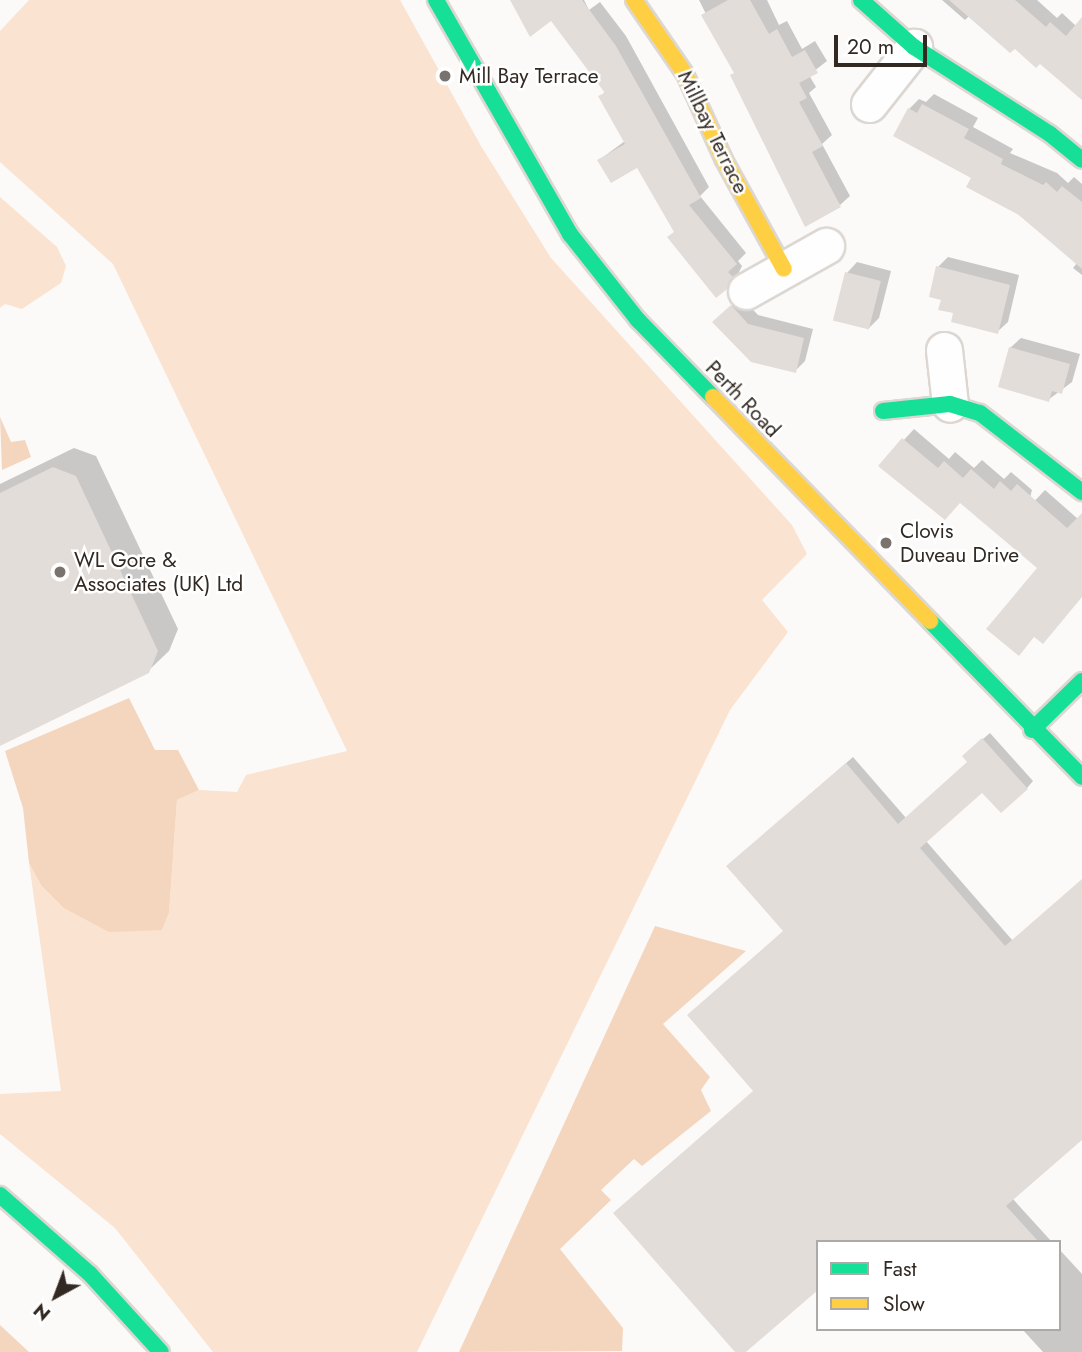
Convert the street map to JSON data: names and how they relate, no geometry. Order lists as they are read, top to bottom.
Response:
{
  "streets": {
    "street": ["Millbay Terrace", "Perth Road"]
  },
  "places": ["Mill Bay Terrace", "Clovis Duveau Drive", "WL Gore & Associates (UK) Ltd"],
  "legend": ["Fast", "Slow"],
  "scale_bar": "20 m",
  "north": "bottom left"
}
